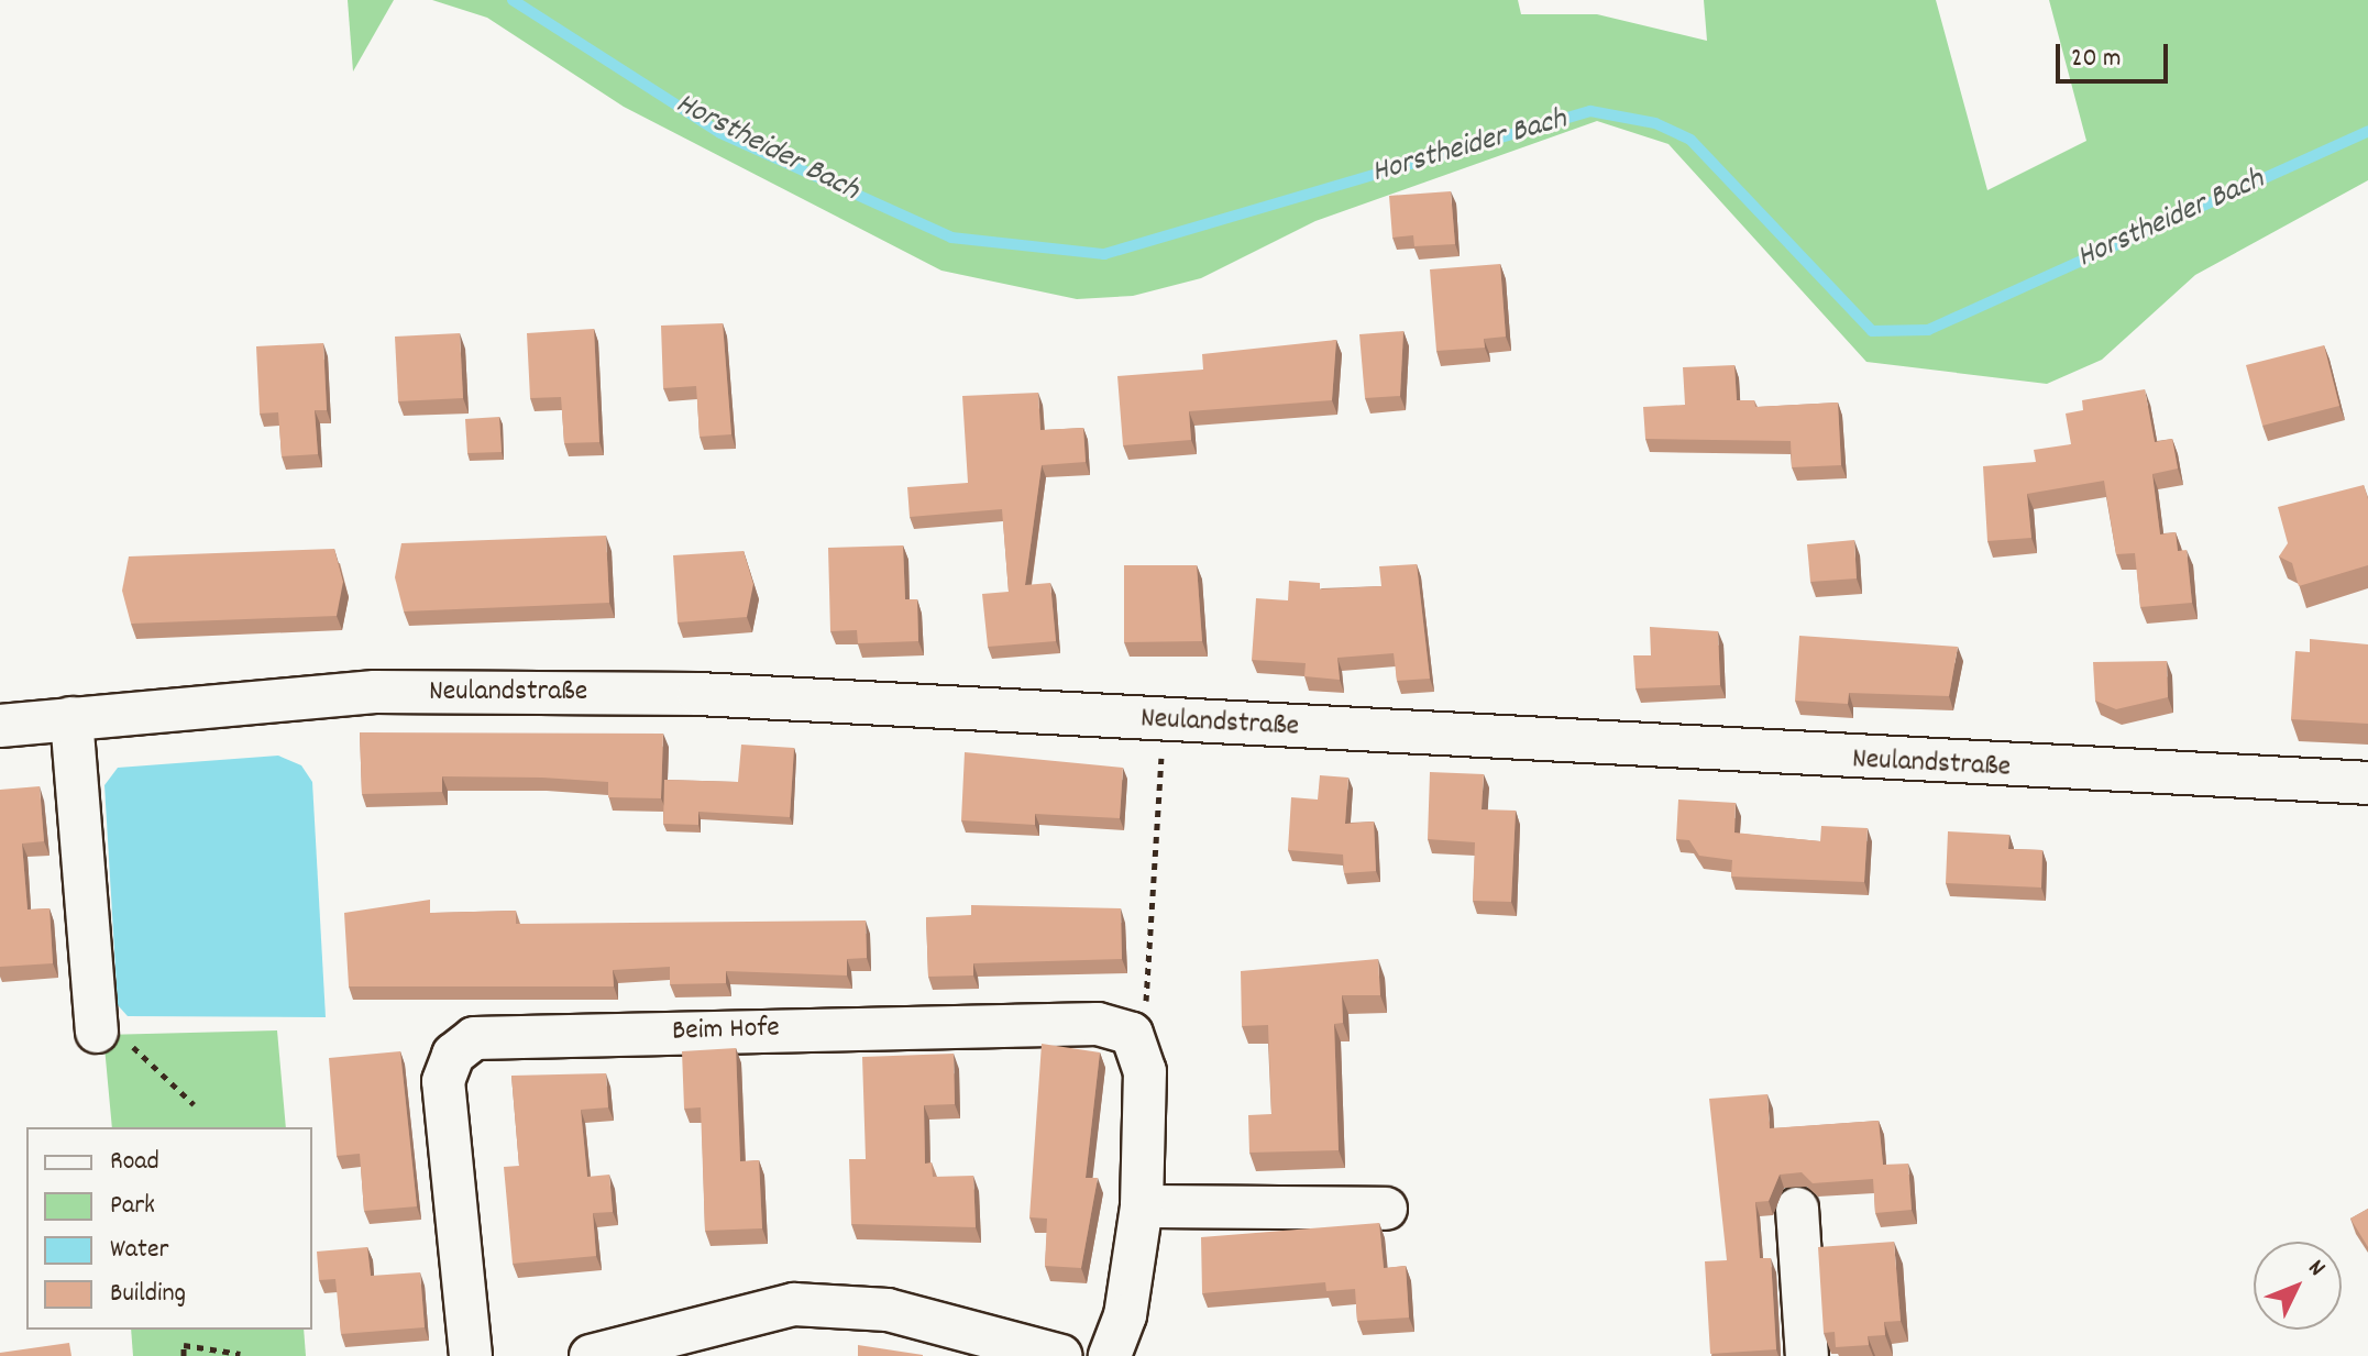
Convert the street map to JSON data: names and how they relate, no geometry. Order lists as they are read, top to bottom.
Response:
{
  "streets": {
    "street": ["Neulandstraße", "Beim Hofe"]
  },
  "water": ["Horstheider Bach"],
  "legend": [
    "Road",
    "Park",
    "Water",
    "Building"
  ],
  "scale_bar": "20 m",
  "north": "top right"
}
